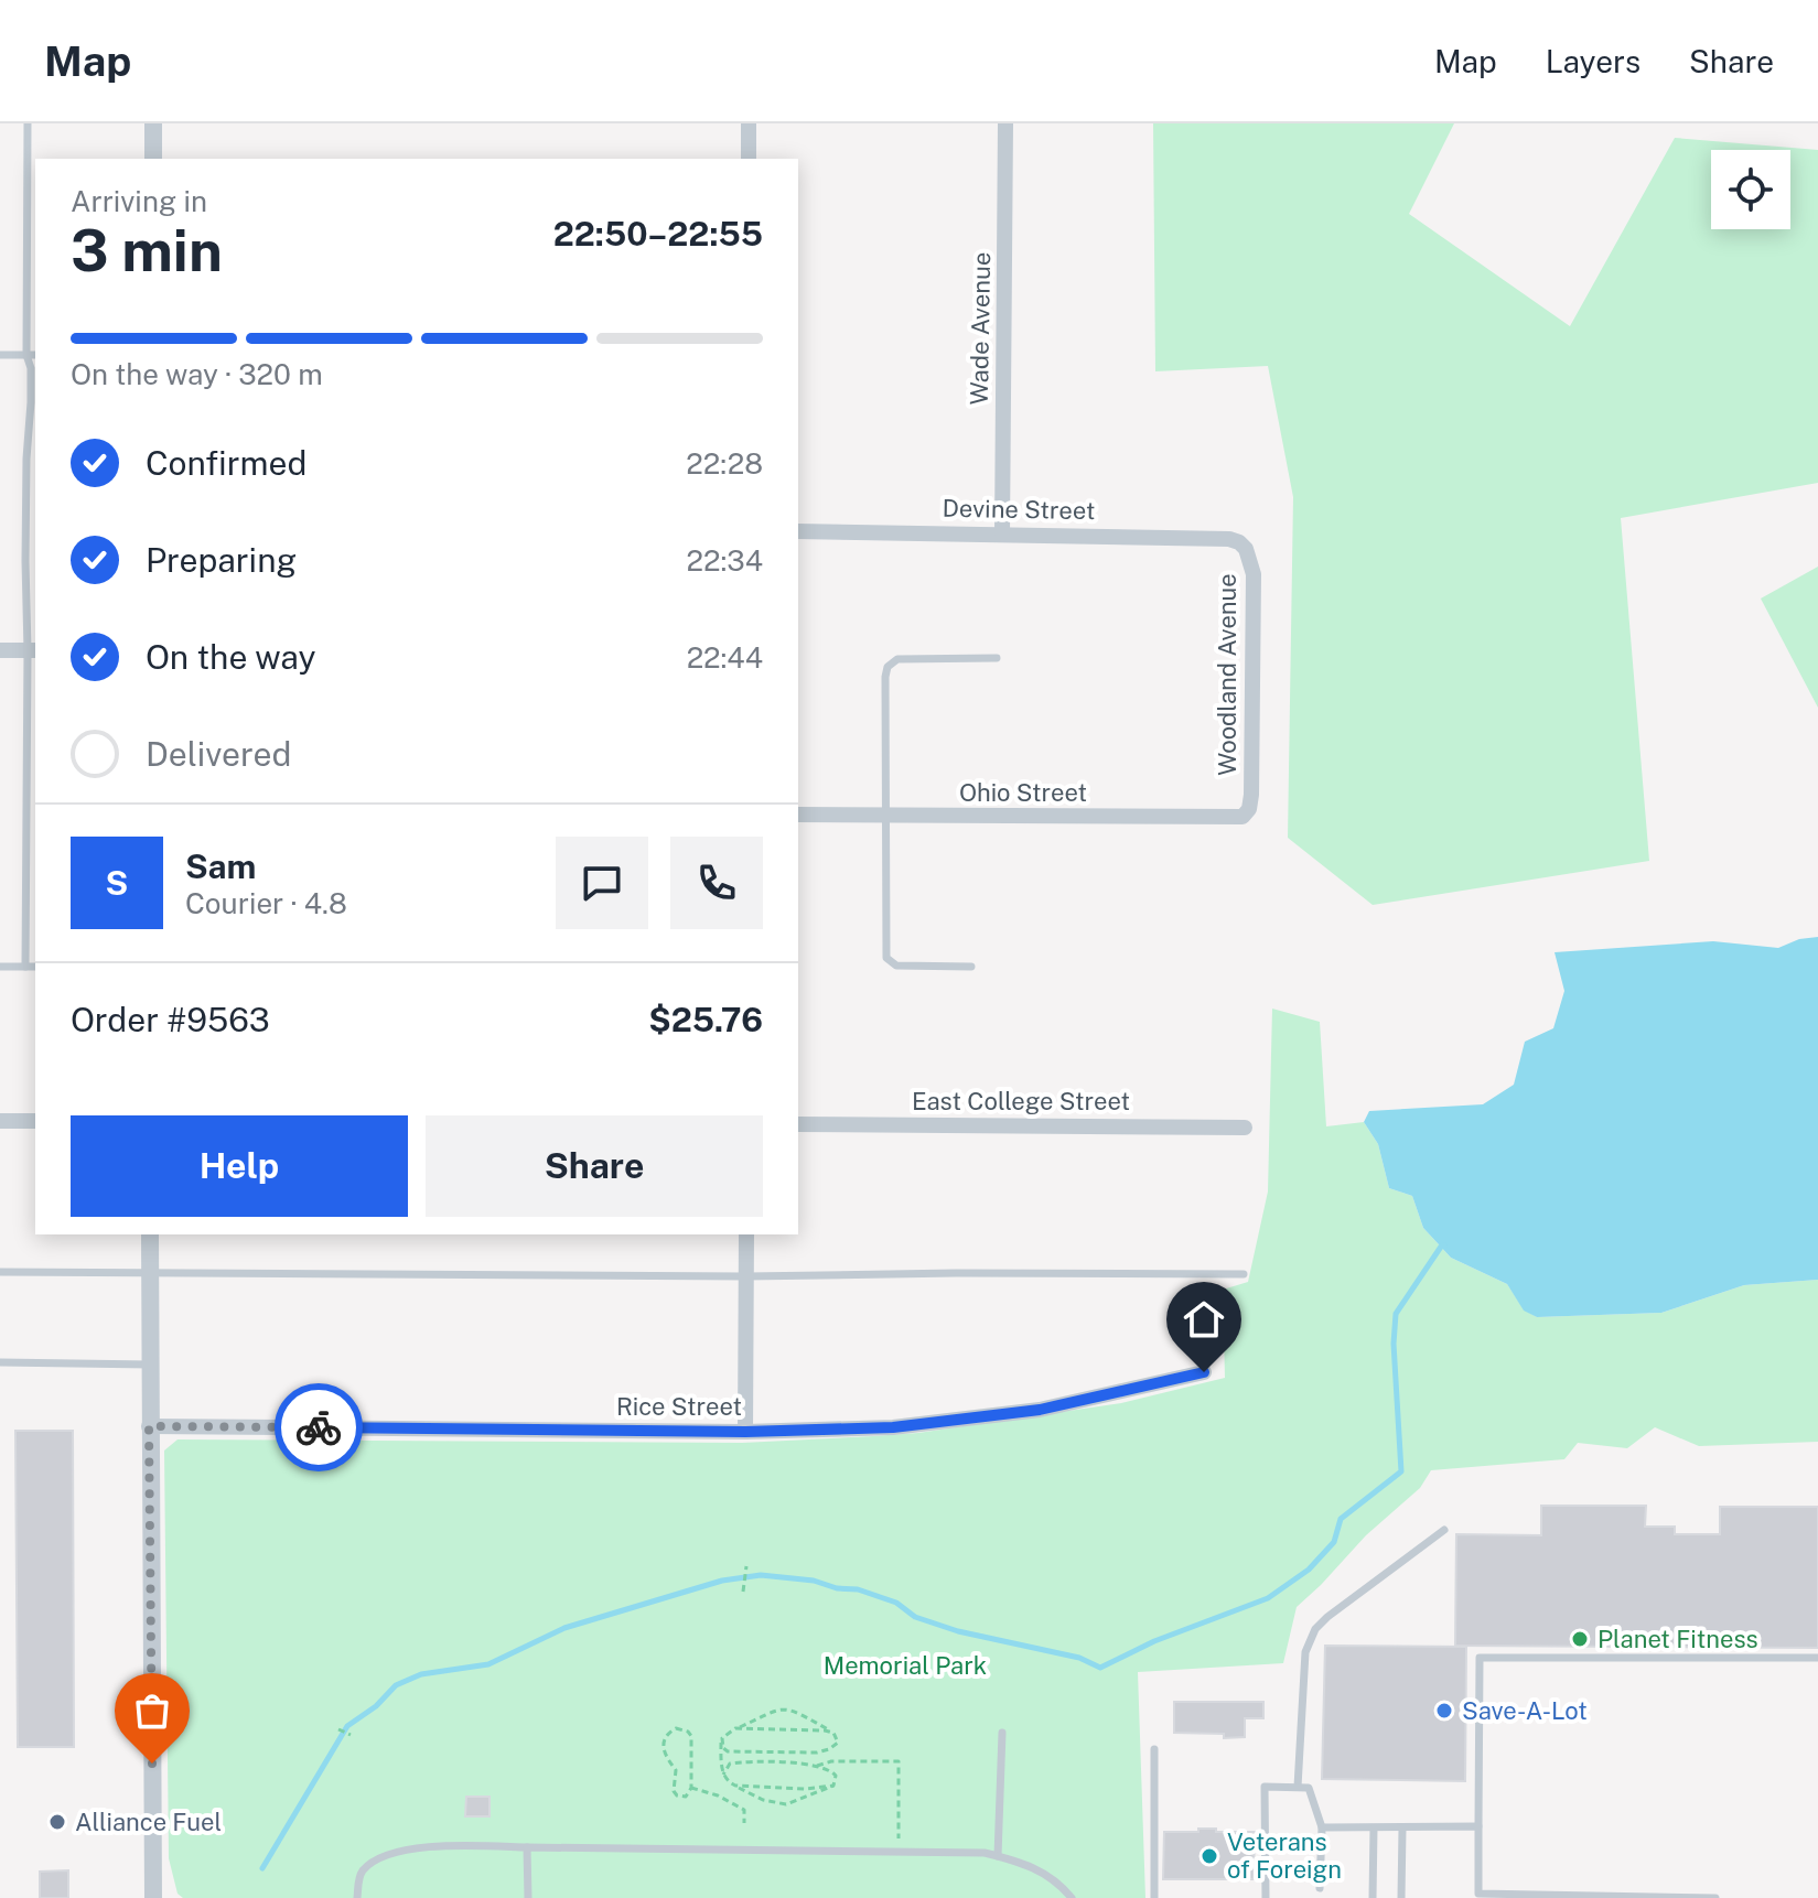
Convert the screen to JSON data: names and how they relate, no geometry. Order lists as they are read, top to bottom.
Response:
{
  "streets": {
    "street": [
      "Wade Avenue",
      "Devine Street",
      "Woodland Avenue",
      "Ohio Street",
      "East College Street",
      "Rice Street"
    ]
  },
  "crossings": [
    ["Wade Avenue", "Devine Street"],
    ["Devine Street", "Woodland Avenue"],
    ["Woodland Avenue", "Ohio Street"]
  ],
  "parks": ["Memorial Park"],
  "places": [
    "Planet Fitness",
    "Save-A-Lot",
    "Alliance Fuel",
    "Veterans of Foreign"
  ],
  "page": {
    "header": "Map",
    "nav": ["Map", "Layers", "Share"],
    "heading": ["3 min", "Arriving in", "22:50–22:55"],
    "panel": [
      "Sam",
      "Courier · 4.8",
      "Order #9563",
      "$25.76"
    ],
    "bar": "On the way · 320 m",
    "list": [
      ["Confirmed", "22:28"],
      ["Preparing", "22:34"],
      ["On the way", "22:44"],
      "Delivered"
    ],
    "round": "S",
    "buttons": ["Help", "Share"]
  }
}
